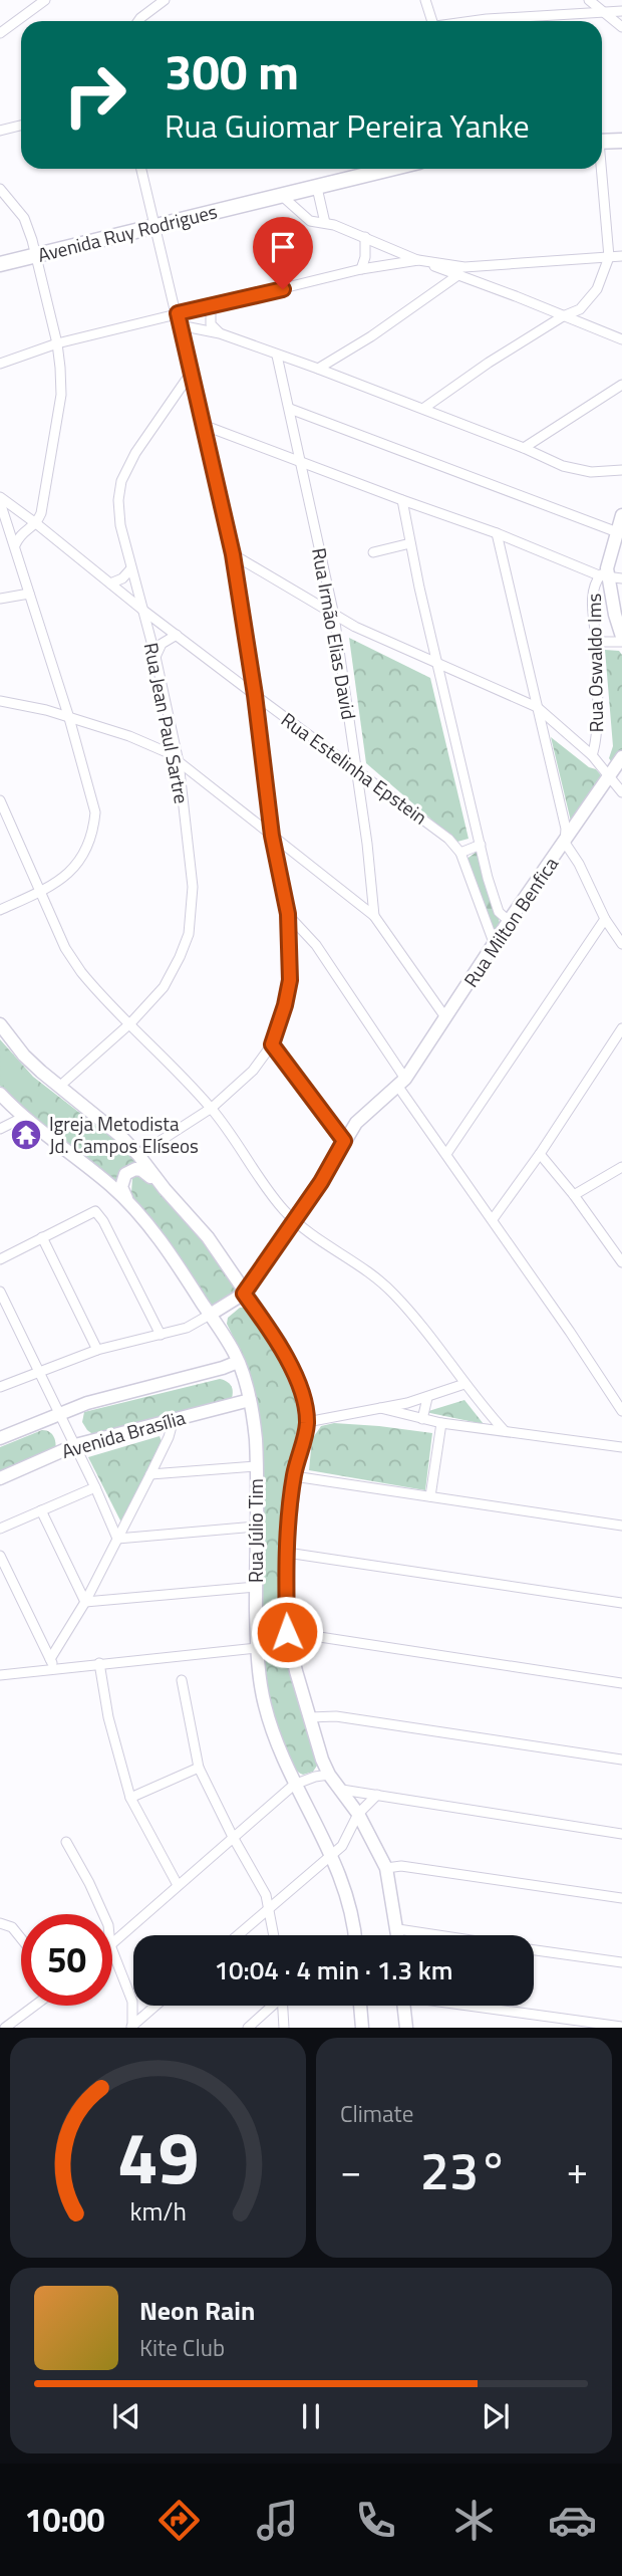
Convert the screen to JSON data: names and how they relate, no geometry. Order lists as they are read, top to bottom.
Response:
{
  "streets": {
    "main road": [
      "Avenida Ruy Rodrigues",
      "Rua Oswaldo Ims",
      "Rua Milton Benfica",
      "Avenida Brasília",
      "Rua Júlio Tim"
    ],
    "street": ["Rua Irmão Elias David", "Rua Jean Paul Sartre", "Rua Estelinha Epstein"]
  },
  "crossings": [
    ["Rua Irmão Elias David", "Rua Estelinha Epstein"],
    ["Rua Oswaldo Ims", "Rua Milton Benfica"],
    ["Rua Jean Paul Sartre", "Rua Estelinha Epstein"],
    ["Rua Estelinha Epstein", "Rua Milton Benfica"],
    ["Avenida Brasília", "Rua Júlio Tim"]
  ],
  "places": {
    "temple": ["Igreja Metodista Jd. Campos Elíseos"]
  },
  "page": {
    "turn": ["300 m", "Rua Guiomar Pereira Yanke"],
    "limit": "50",
    "trip": "10:04 · 4 min · 1.3 km",
    "tile": "Climate",
    "heat": ["−", "23°", "+"],
    "song": ["Neon Rain", "Kite Club"],
    "tabs": "10:00",
    "gauge": ["49", "km/h"]
  }
}
